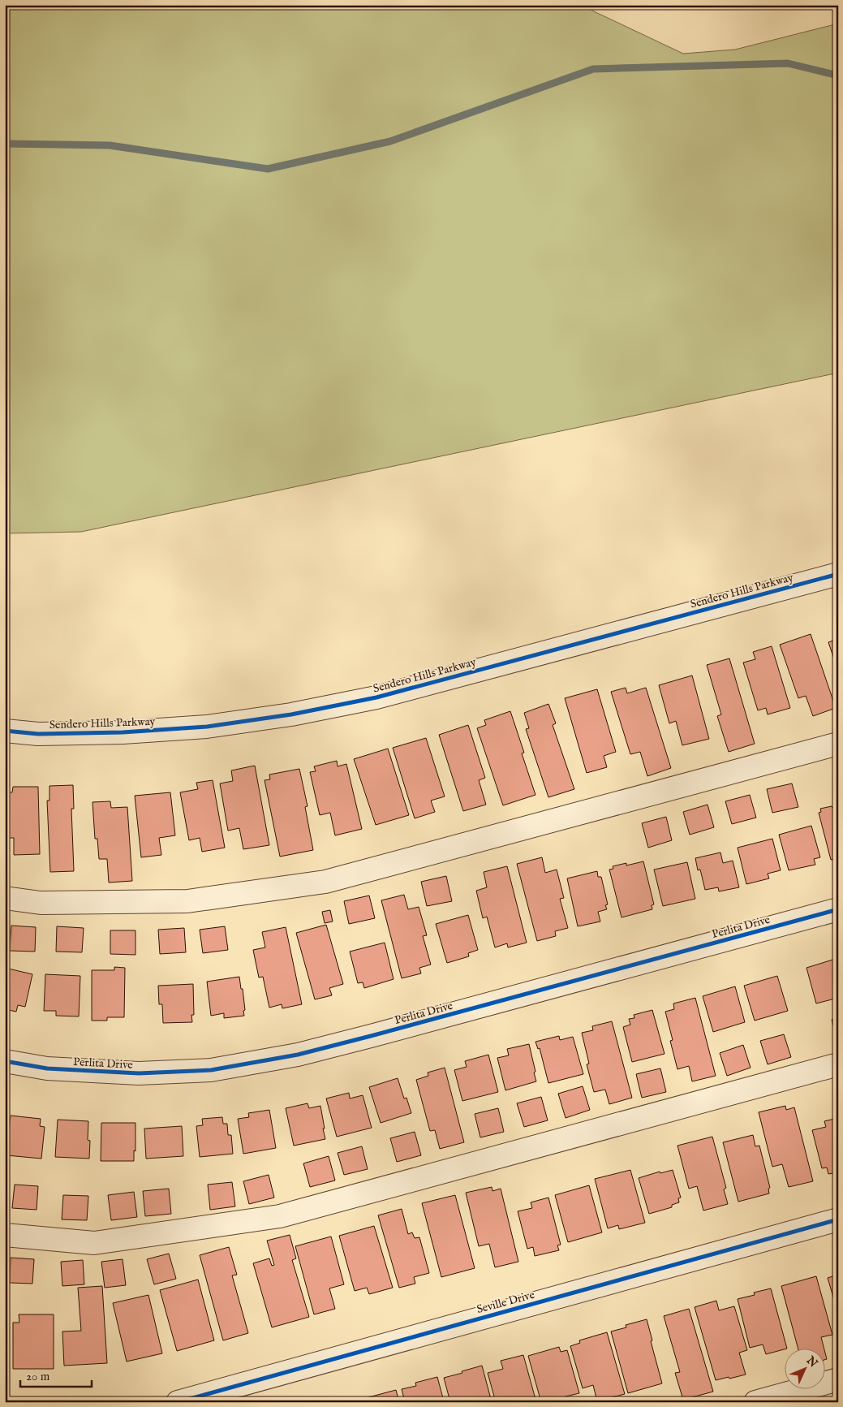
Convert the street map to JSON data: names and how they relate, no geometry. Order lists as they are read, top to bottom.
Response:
{
  "streets": {
    "street": ["Sendero Hills Parkway", "Perlita Drive", "Seville Drive"]
  },
  "scale_bar": "20 m",
  "north": "top right"
}
